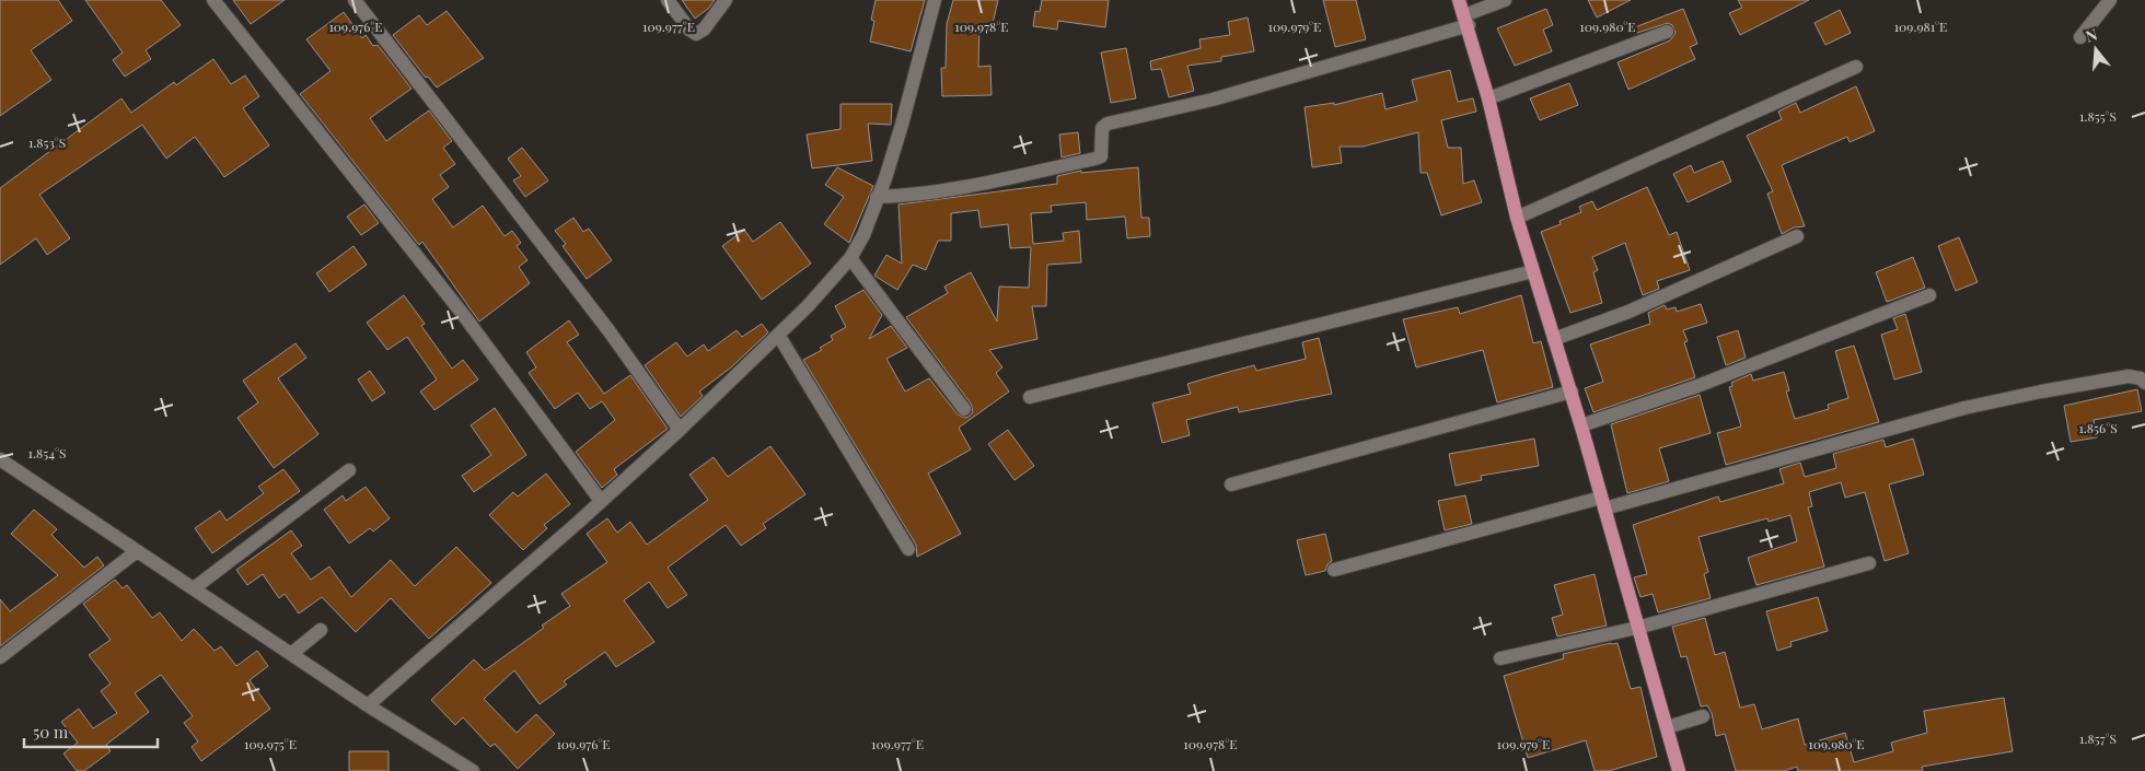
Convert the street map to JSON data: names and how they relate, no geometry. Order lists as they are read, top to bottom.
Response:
{
  "scale_bar": "50 m",
  "north": "top",
  "coordinates": [
    "109.976°E",
    "109.977°E",
    "109.978°E",
    "109.979°E",
    "109.980°E",
    "109.981°E",
    "1.855°S",
    "1.853°S",
    "1.856°S",
    "1.854°S",
    "1.857°S",
    "109.975°E"
  ]
}
